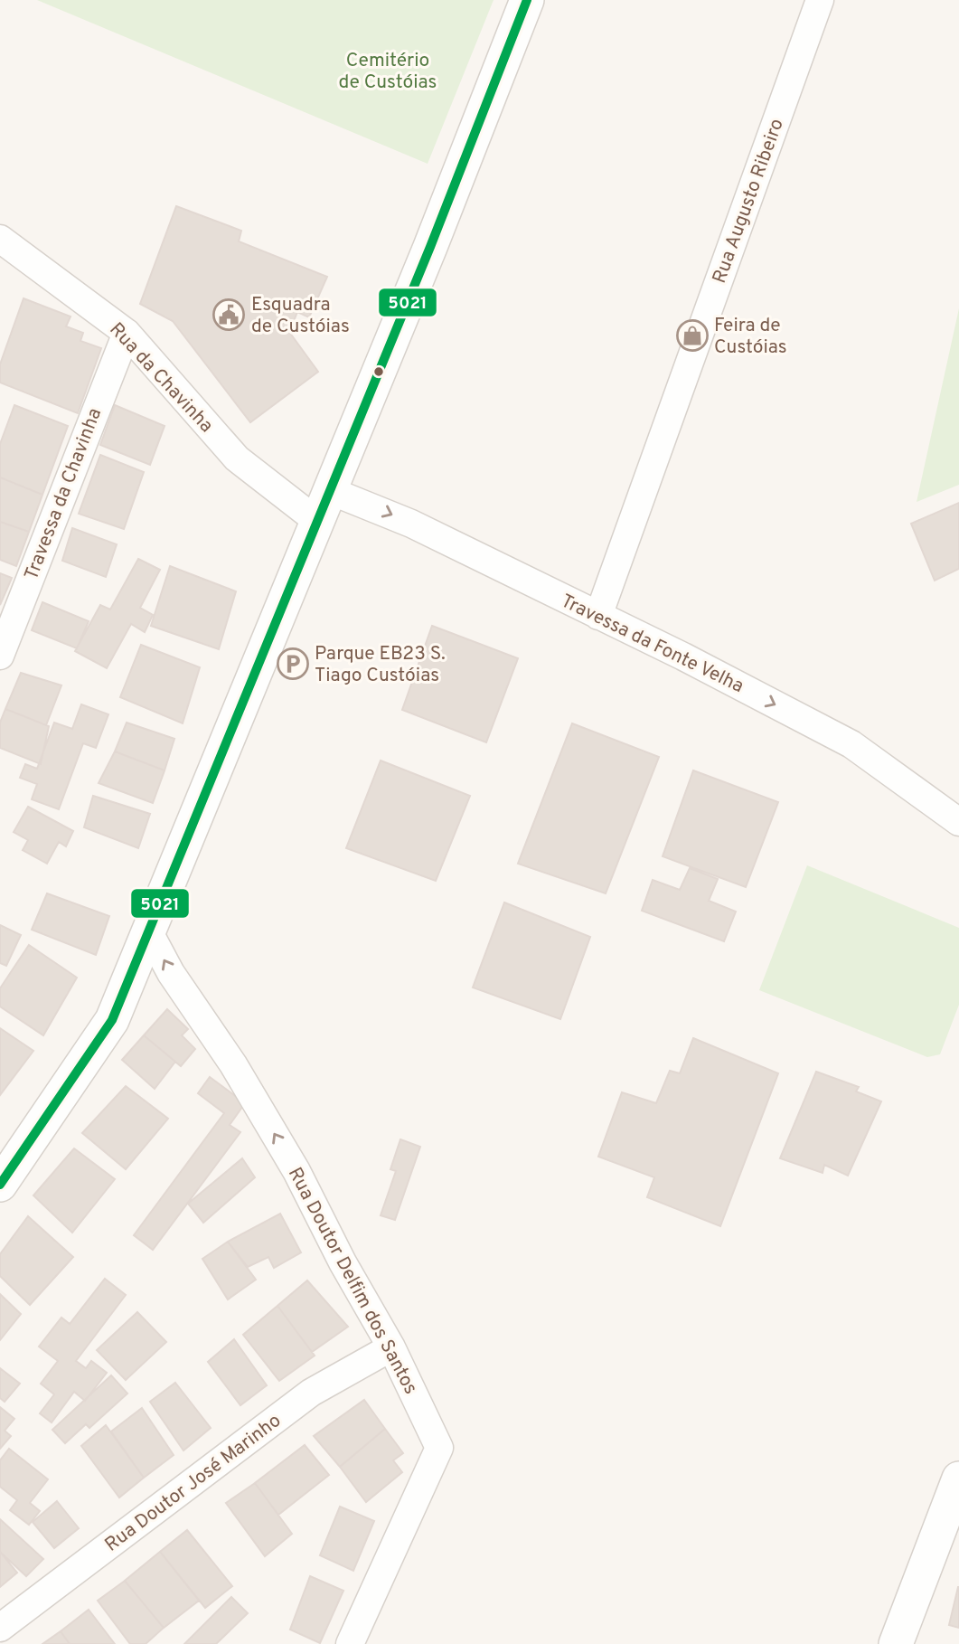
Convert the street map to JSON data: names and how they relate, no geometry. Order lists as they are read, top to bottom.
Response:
{
  "streets": {
    "street": [
      "Rua Augusto Ribeiro",
      "Rua da Chavinha",
      "Travessa da Chavinha",
      "Travessa da Fonte Velha",
      "Rua Doutor Delfim dos Santos",
      "Rua Doutor José Marinho"
    ]
  },
  "crossings": [
    ["Rua Augusto Ribeiro", "Travessa da Fonte Velha"],
    ["Rua da Chavinha", "Travessa da Chavinha"],
    ["Rua Doutor Delfim dos Santos", "Rua Doutor José Marinho"]
  ],
  "one_way": ["Travessa da Fonte Velha", "Rua Doutor Delfim dos Santos"],
  "parks": ["Cemitério de Custóias"],
  "places": {
    "public building": ["Esquadra de Custóias"],
    "shop": ["Feira de Custóias"],
    "parking": ["Parque EB23 S. Tiago Custóias"]
  },
  "lines": ["transit line 5021"]
}
